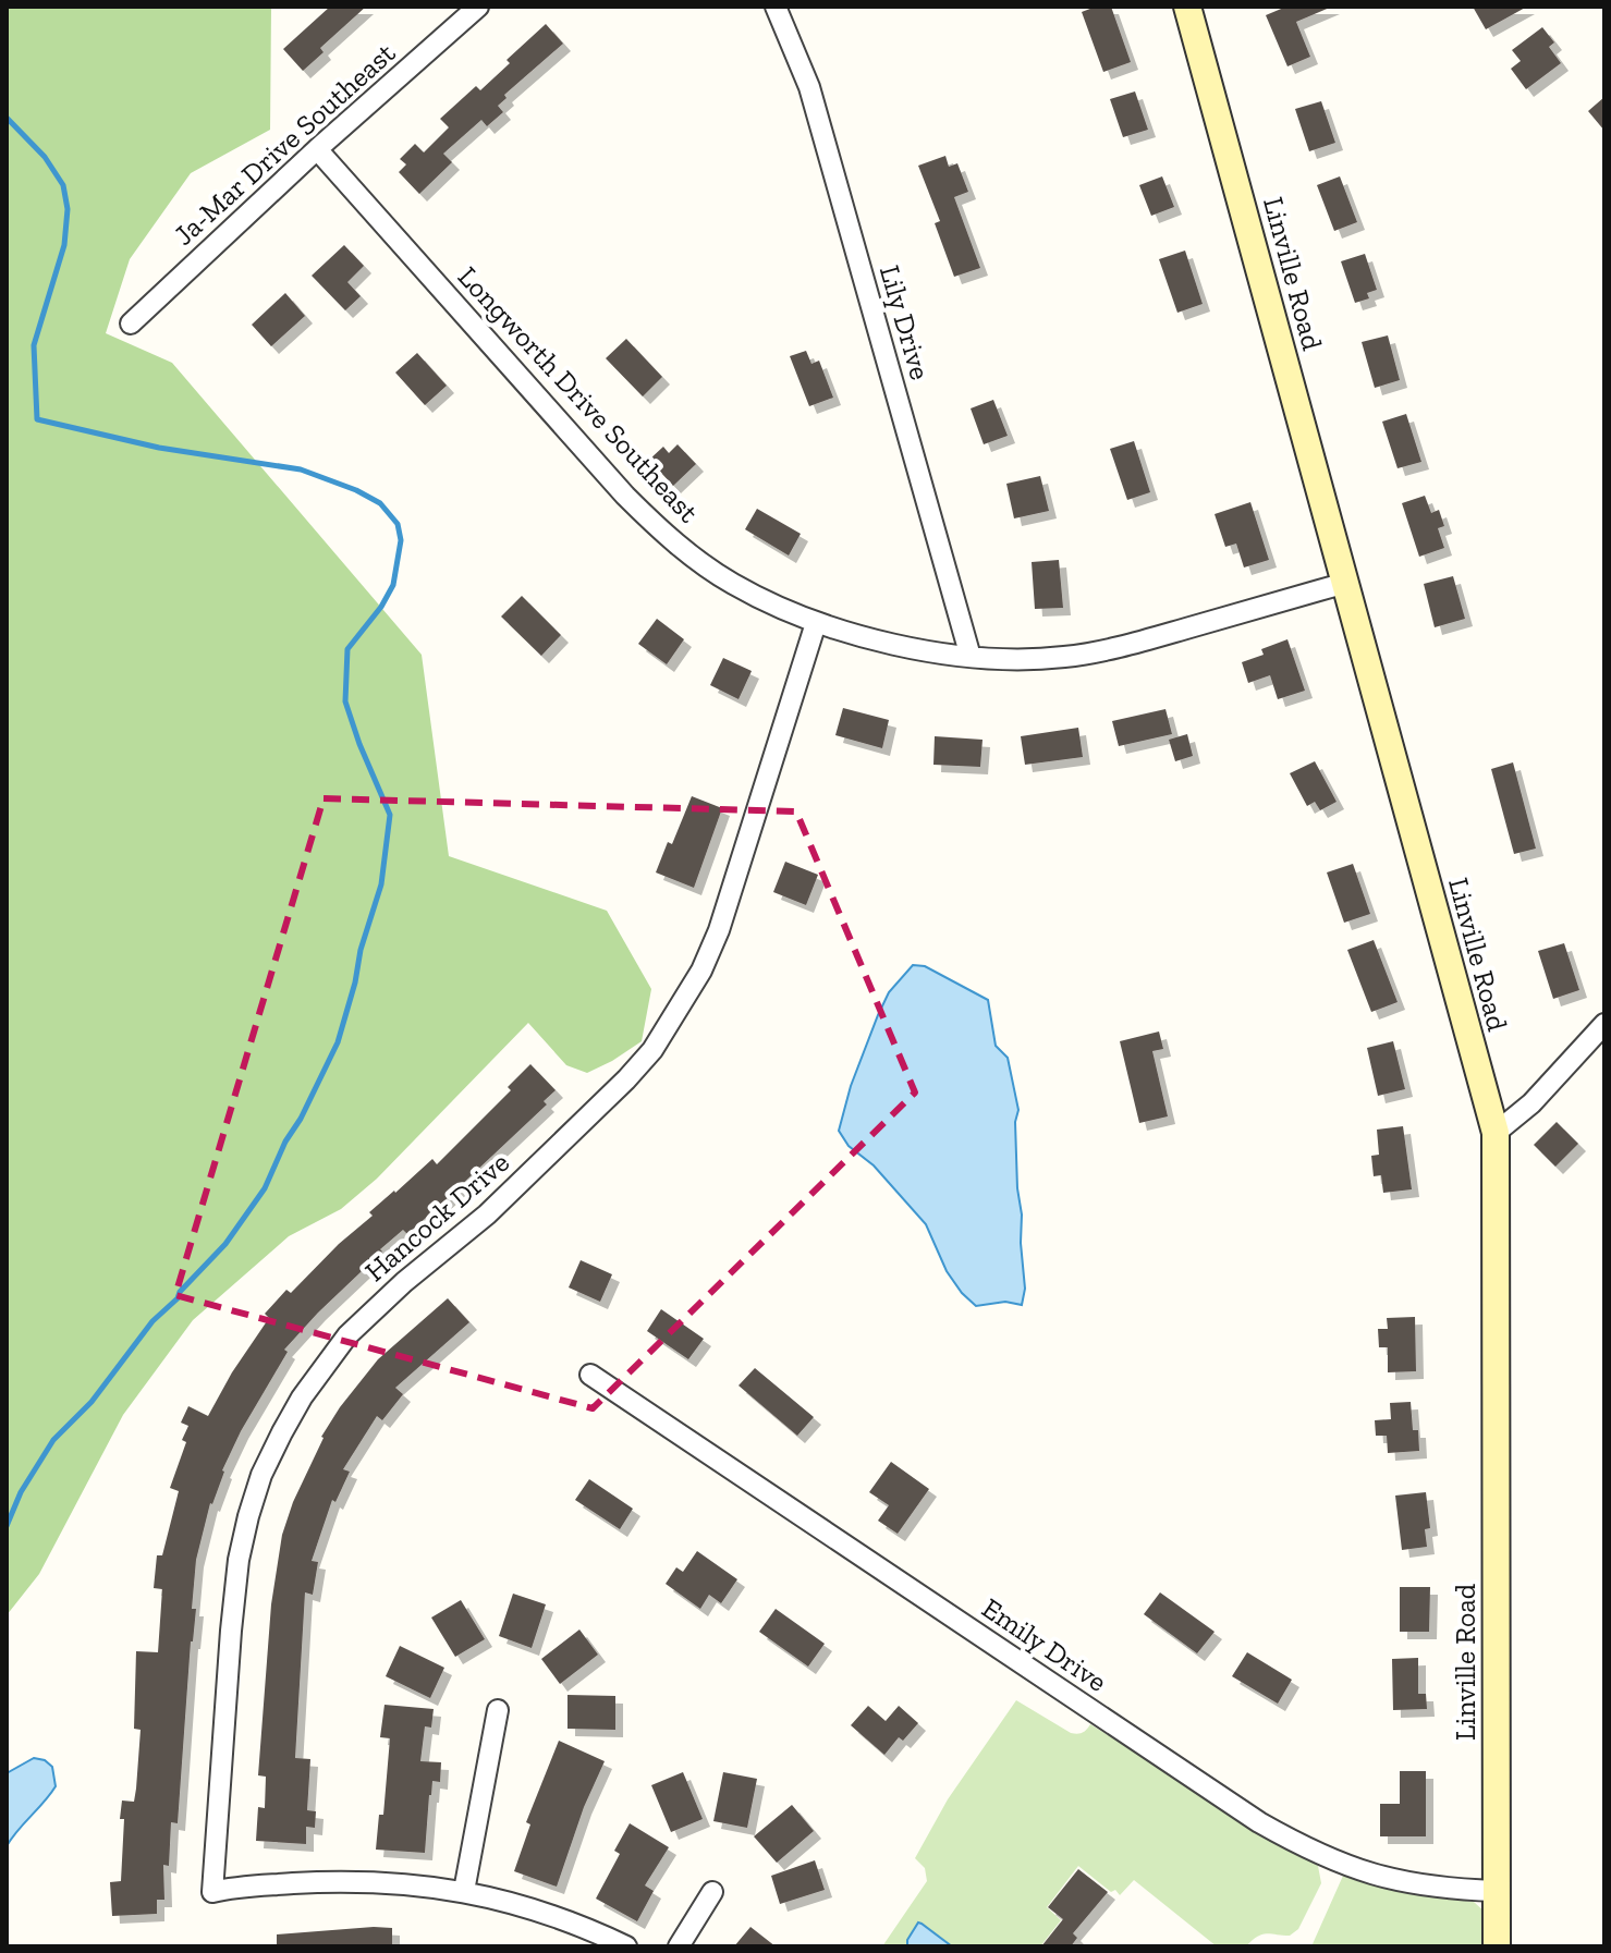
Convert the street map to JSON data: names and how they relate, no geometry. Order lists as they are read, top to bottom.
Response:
{
  "streets": {
    "main road": ["Linville Road"],
    "street": [
      "Ja-Mar Drive Southeast",
      "Lily Drive",
      "Longworth Drive Southeast",
      "Hancock Drive",
      "Emily Drive"
    ]
  },
  "crossings": [
    ["Ja-Mar Drive Southeast", "Longworth Drive Southeast"],
    ["Linville Road", "Longworth Drive Southeast"],
    ["Linville Road", "Emily Drive"],
    ["Lily Drive", "Longworth Drive Southeast"],
    ["Longworth Drive Southeast", "Hancock Drive"]
  ]
}
